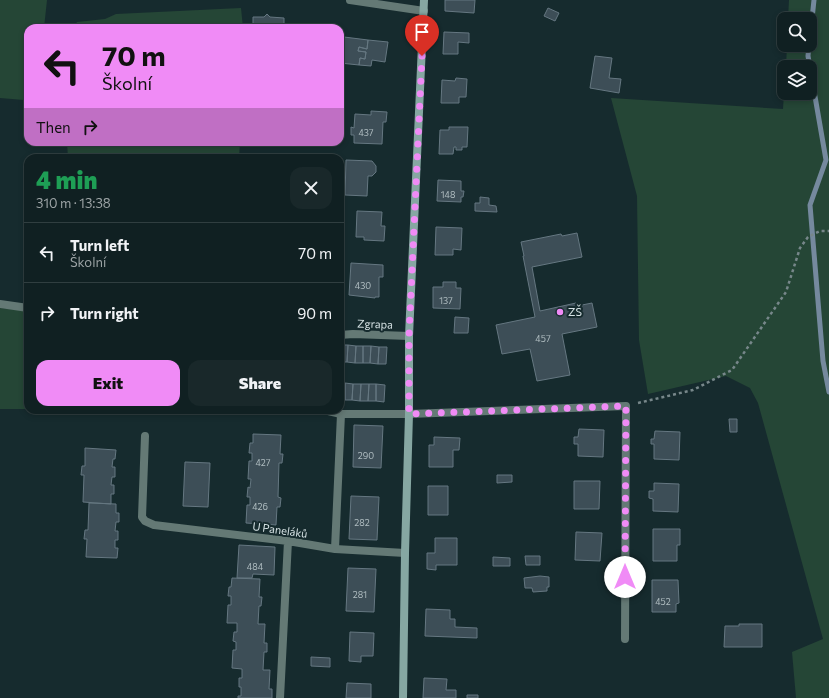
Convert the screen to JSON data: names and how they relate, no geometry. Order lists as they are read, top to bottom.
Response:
{
  "streets": {
    "street": ["Zgrapa", "U Paneláků"]
  },
  "places": ["ZŠ"],
  "house_numbers": [
    "437",
    "148",
    "430",
    "137",
    "457",
    "290",
    "427",
    "426",
    "282",
    "484",
    "281",
    "452"
  ],
  "page": {
    "turn": ["70 m", "Školní"],
    "then": "Then",
    "heading": ["4 min", "310 m · 13:38"],
    "list": [
      {
        "name": "Turn left",
        "note": "Školní",
        "value": "70 m"
      },
      {
        "name": "Turn right",
        "value": "90 m"
      }
    ],
    "buttons": ["Exit", "Share"]
  }
}
